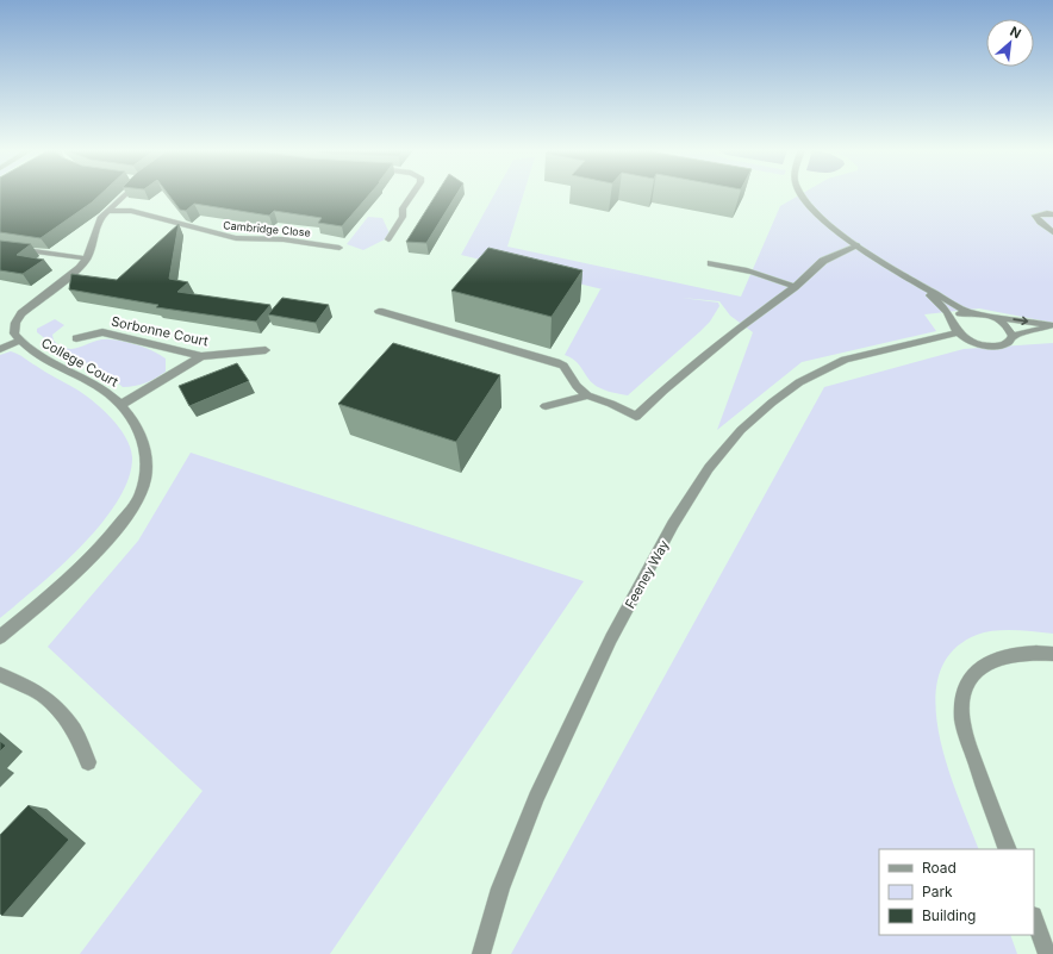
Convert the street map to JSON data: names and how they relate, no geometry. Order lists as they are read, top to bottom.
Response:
{
  "streets": {
    "street": [
      "Cambridge Close",
      "Sorbonne Court",
      "College Court",
      "Feeney Way"
    ]
  },
  "legend": ["Road", "Park", "Building"],
  "north": "top right"
}
